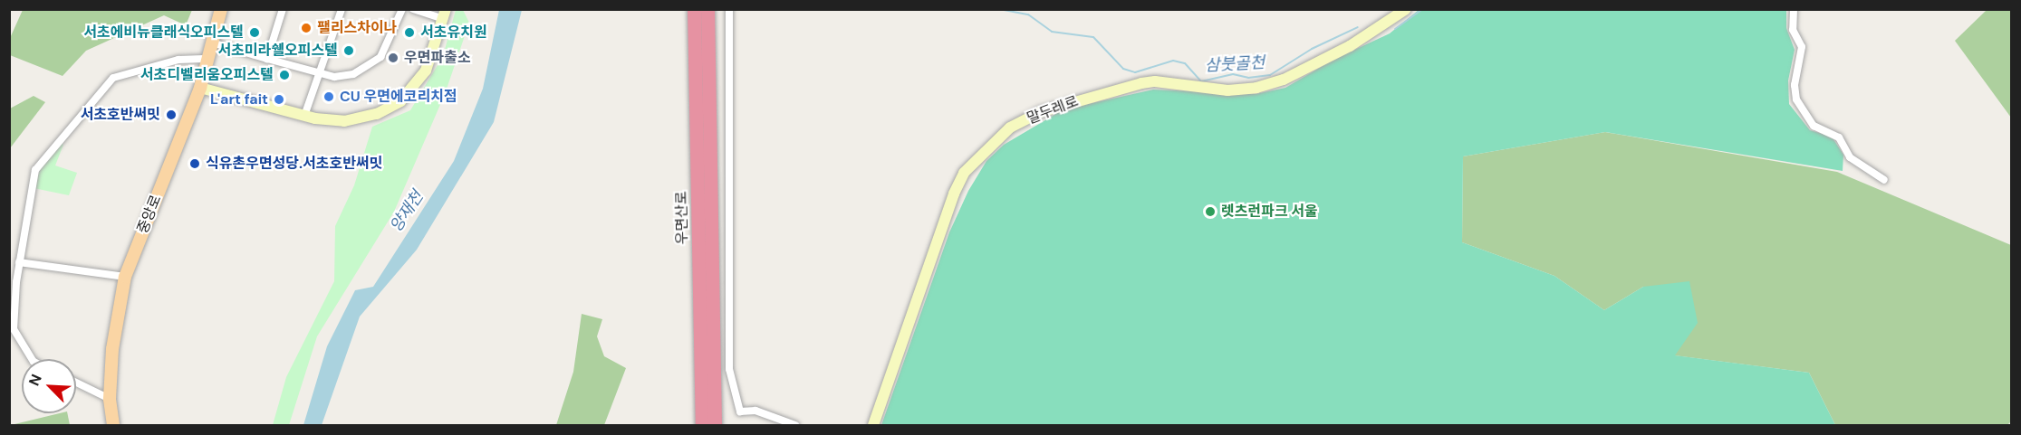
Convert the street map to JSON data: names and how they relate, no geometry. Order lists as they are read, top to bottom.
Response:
{
  "streets": {
    "highway": ["우면산로"],
    "main road": ["중앙로"],
    "street": ["말두레로"]
  },
  "water": ["삼붓골천", "양재천"],
  "places": [
    "팰리스차이나",
    "서초에비뉴클래식오피스텔",
    "서초유치원",
    "서초미라쉘오피스텔",
    "우면파출소",
    "서초디벨리움오피스텔",
    "CU 우면에코리치점",
    "L'art fait",
    "서초호반써밋",
    "식유촌우면성당.서초호반써밋",
    "렛츠런파크 서울"
  ],
  "north": "top left"
}
